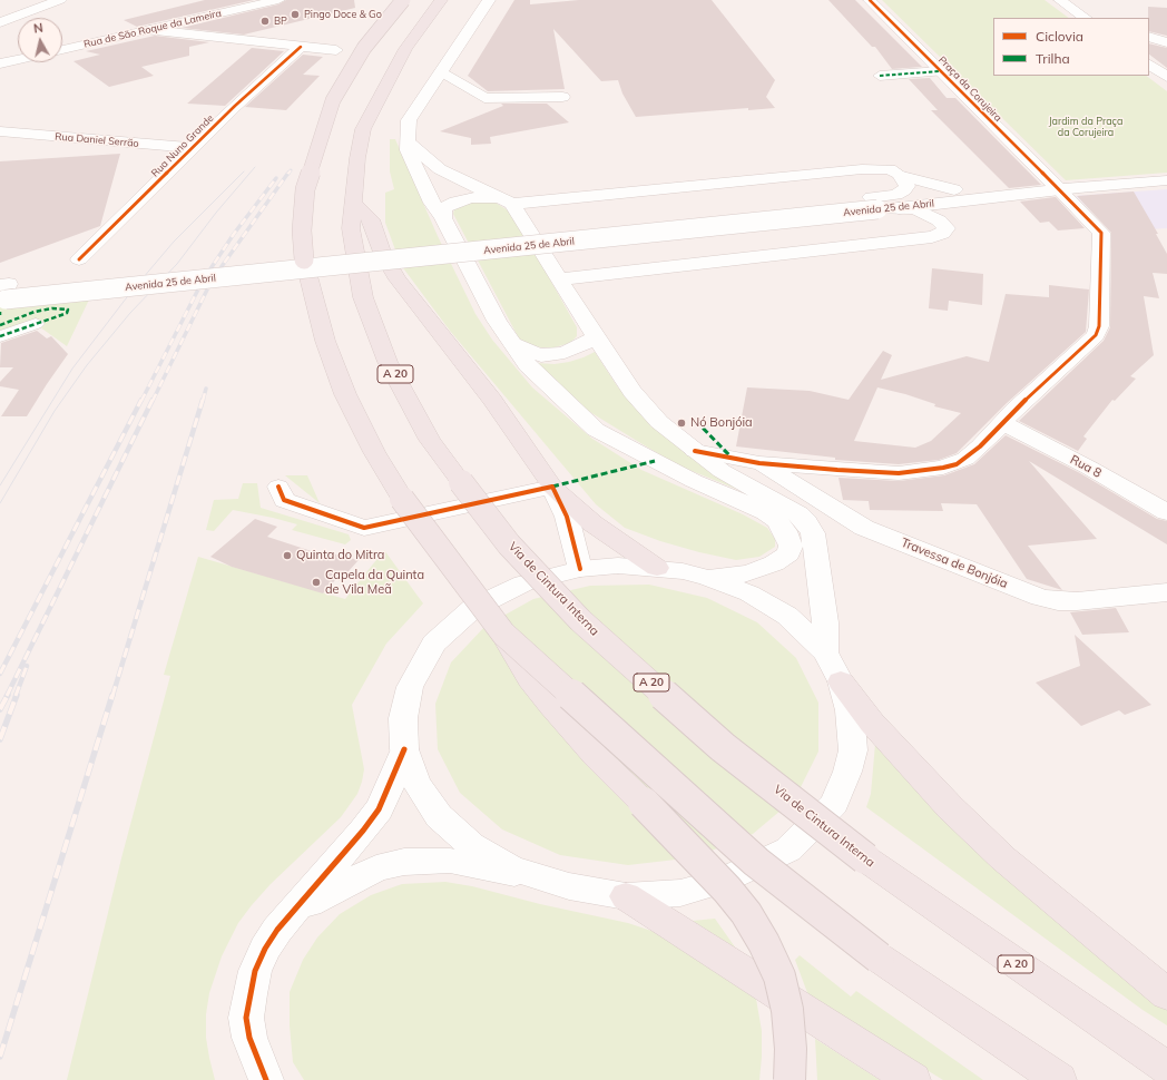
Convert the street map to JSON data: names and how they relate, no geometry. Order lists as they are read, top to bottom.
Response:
{
  "streets": {
    "highway": ["A 20", "Via de Cintura Interna"],
    "street": [
      "Rua de São Roque da Lameira",
      "Praça da Corujeira",
      "Rua Daniel Serrão",
      "Rua Nuno Grande",
      "Avenida 25 de Abril",
      "Rua 8",
      "Travessa de Bonjóia"
    ]
  },
  "crossings": [
    ["Praça da Corujeira", "Avenida 25 de Abril"],
    ["Praça da Corujeira", "Rua 8"],
    ["Praça da Corujeira", "Travessa de Bonjóia"],
    ["Rua Daniel Serrão", "Rua Nuno Grande"]
  ],
  "parks": ["Jardim da Praça da Corujeira"],
  "places": [
    "Pingo Doce & Go",
    "BP",
    "Nó Bonjóia",
    "Quinta do Mitra",
    "Capela da Quinta de Vila Meã"
  ],
  "legend": ["Ciclovia", "Trilha"],
  "north": "top"
}
